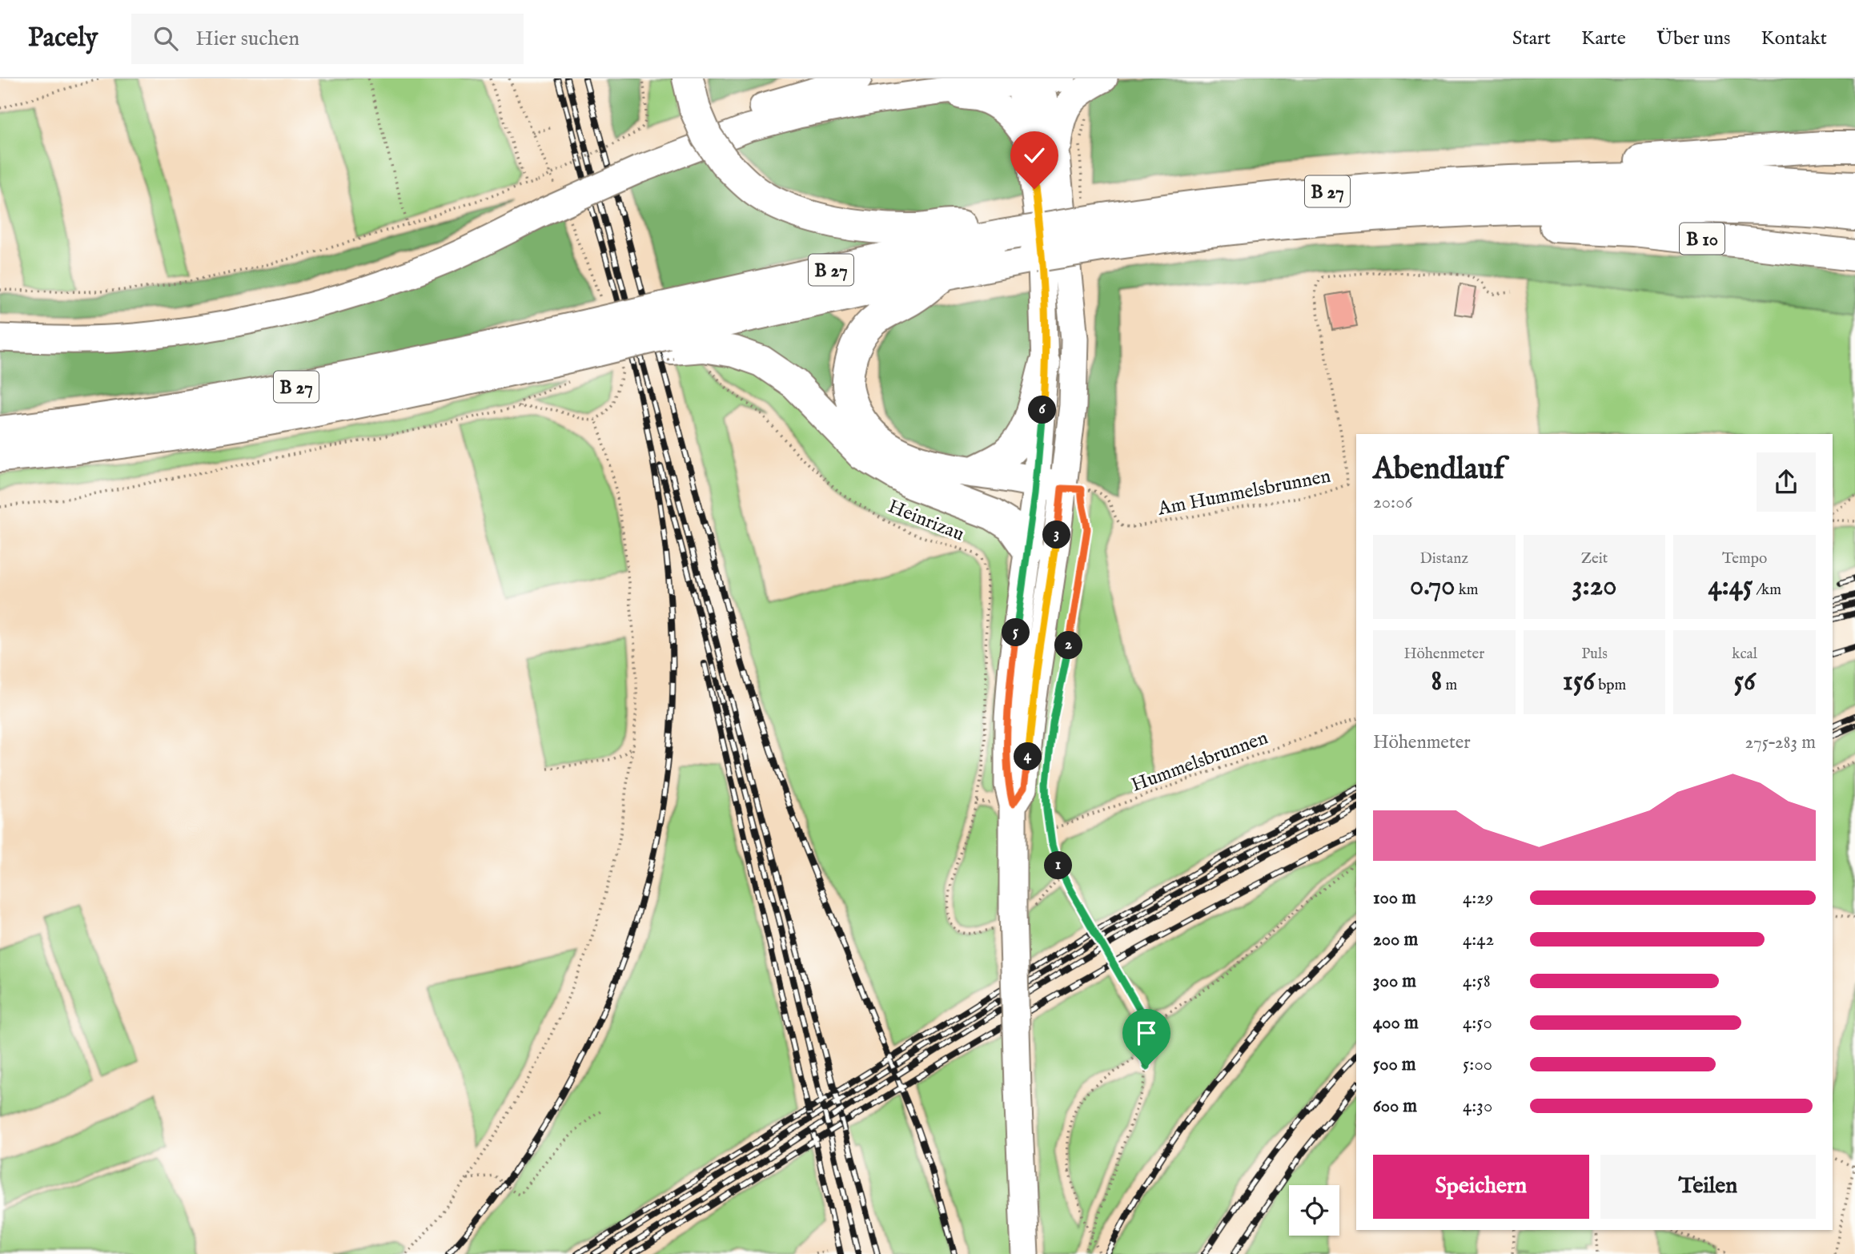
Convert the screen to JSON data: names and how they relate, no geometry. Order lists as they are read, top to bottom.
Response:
{
  "streets": {
    "highway": ["B 27", "B 10"],
    "path": ["Am Hummelsbrunnen", "Heinrizau", "Hummelsbrunnen"]
  },
  "crossings": [
    ["B 27", "B 10"],
    ["B 27", "Am Hummelsbrunnen"]
  ],
  "page": {
    "header": "Pacely",
    "search": "Hier suchen",
    "nav": [
      "Start",
      "Karte",
      "Über uns",
      "Kontakt"
    ],
    "pins": [
      "6",
      "3",
      "5",
      "2",
      "4",
      "1"
    ],
    "heading": ["Abendlauf", "20:06"],
    "stats": [
      ["Distanz", "0.70 km"],
      ["Zeit", "3:20"],
      ["Tempo", "4:45 /km"],
      ["Höhenmeter", "8 m"],
      ["Puls", "156 bpm"],
      ["kcal", "56"]
    ],
    "chart": ["Höhenmeter", "275–283 m"],
    "list": [
      {
        "name": "100 m",
        "note": "4:29"
      },
      {
        "name": "200 m",
        "note": "4:42"
      },
      {
        "name": "300 m",
        "note": "4:58"
      },
      {
        "name": "400 m",
        "note": "4:50"
      },
      {
        "name": "500 m",
        "note": "5:00"
      },
      {
        "name": "600 m",
        "note": "4:30"
      }
    ],
    "buttons": ["Speichern", "Teilen"]
  }
}
